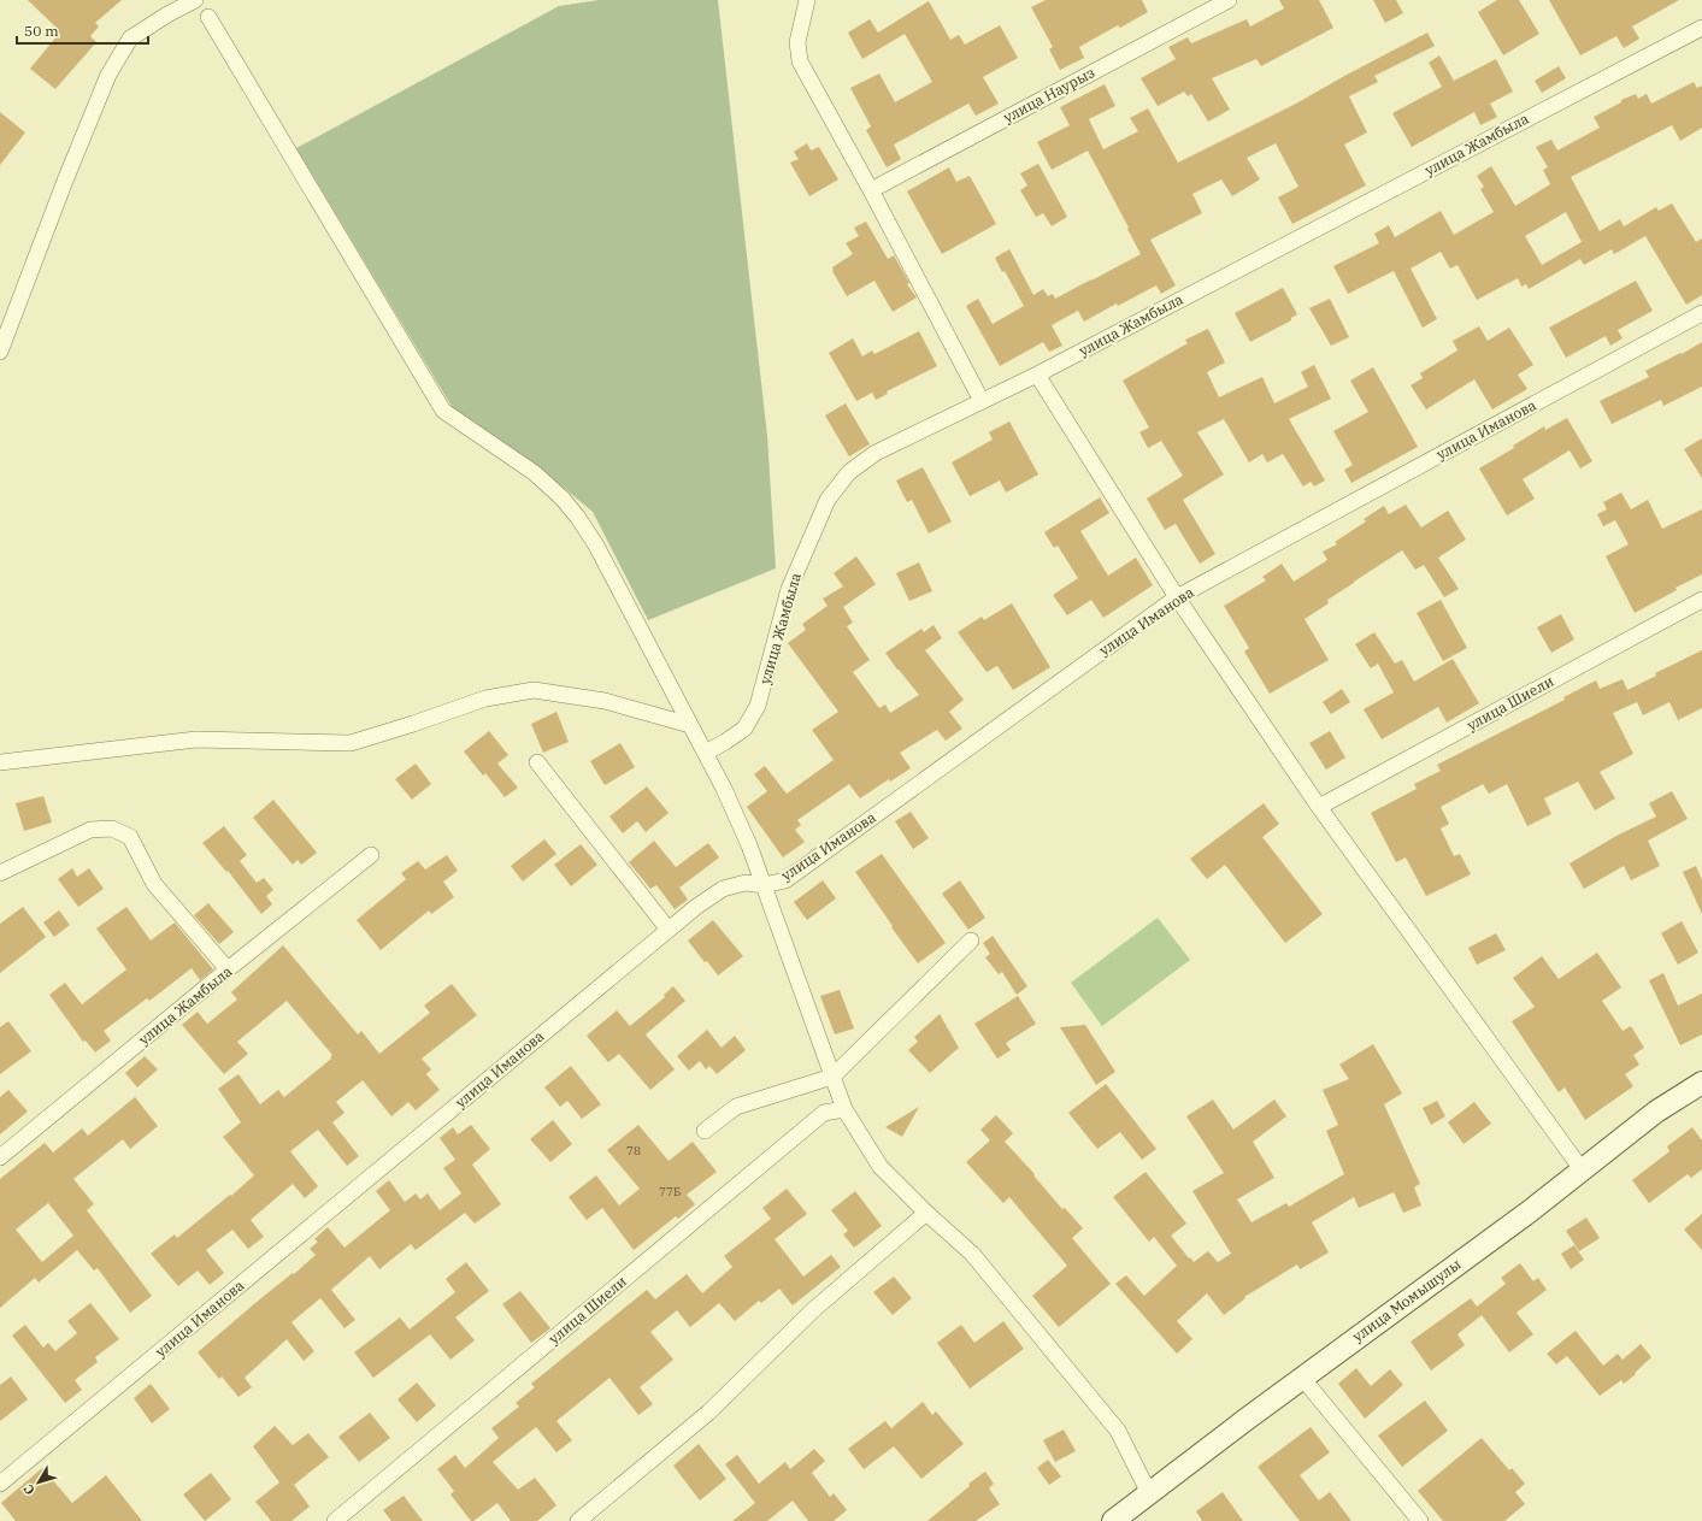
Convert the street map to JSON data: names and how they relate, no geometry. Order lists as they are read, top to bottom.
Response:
{
  "streets": {
    "street": [
      "улица Наурыз",
      "улица Жамбыла",
      "улица Иманова",
      "улица Шиели",
      "улица Момышулы"
    ]
  },
  "house_numbers": ["78", "77Б"],
  "scale_bar": "50 m",
  "north": "bottom left"
}
